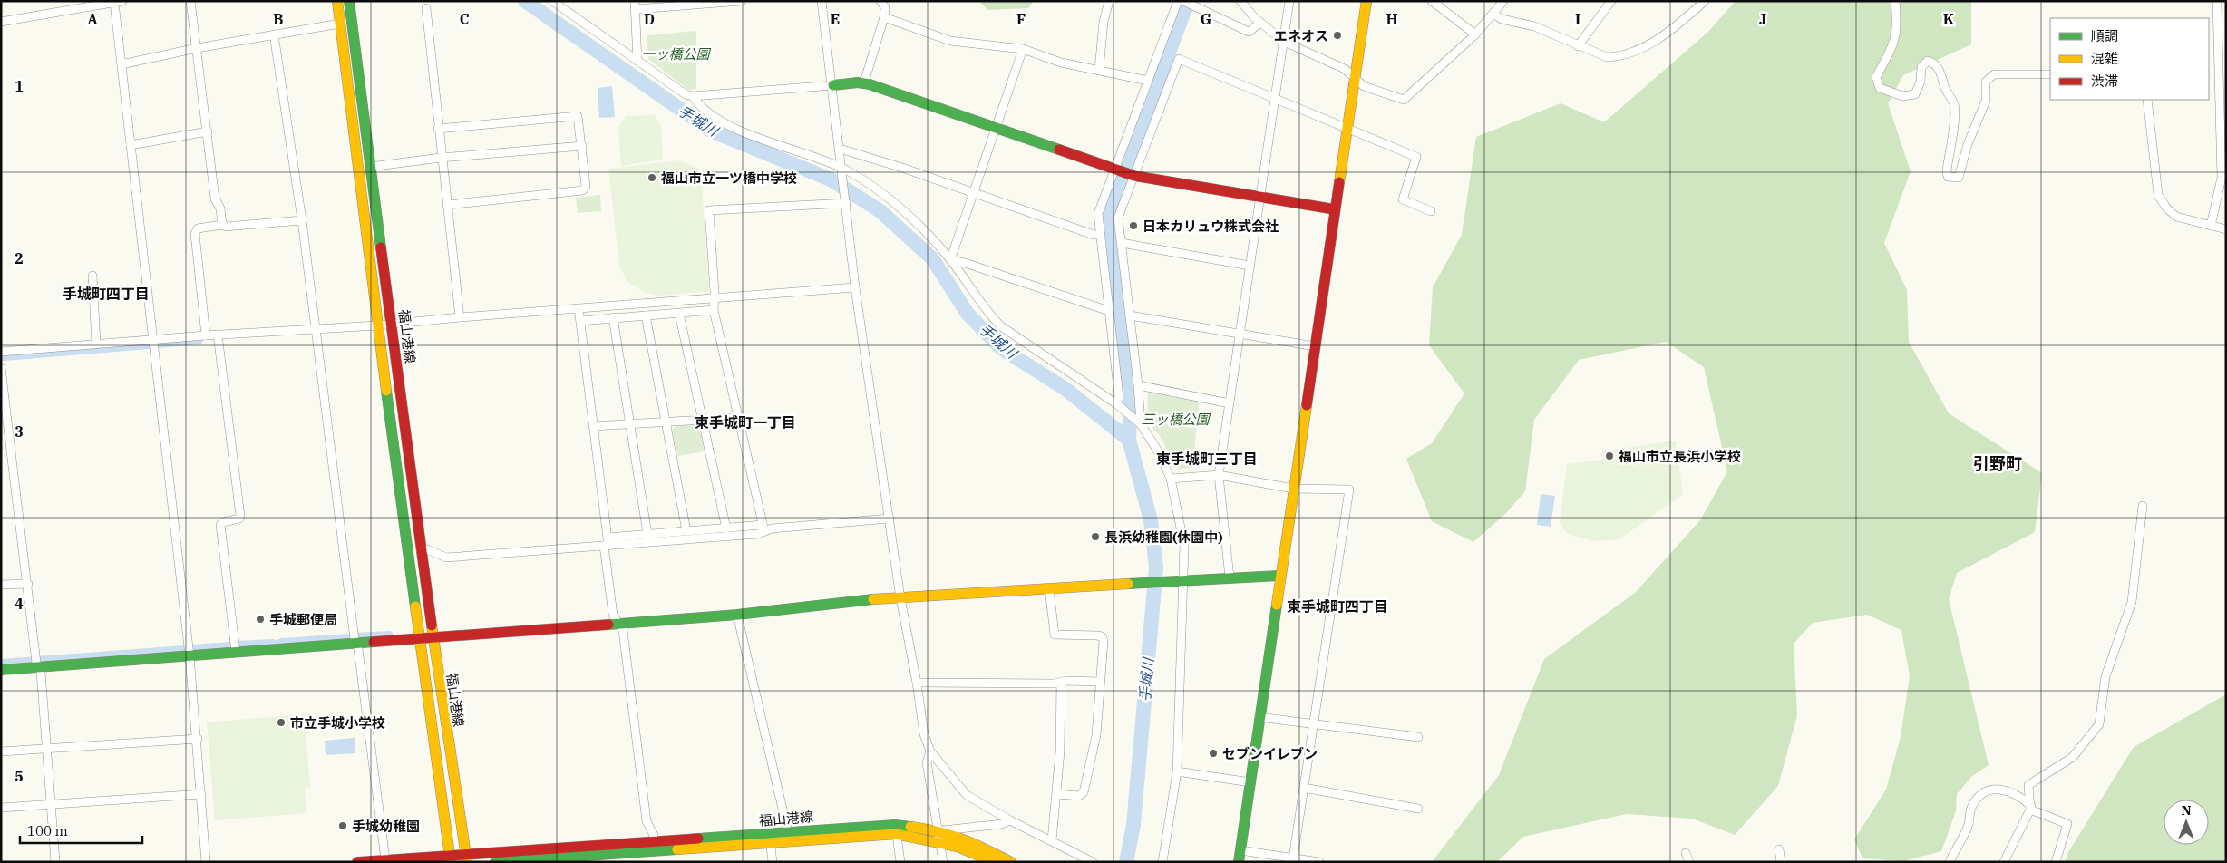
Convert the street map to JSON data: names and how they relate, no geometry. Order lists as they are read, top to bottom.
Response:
{
  "streets": {
    "street": ["福山港線"]
  },
  "districts": [
    "手城町四丁目",
    "東手城町一丁目",
    "東手城町三丁目",
    "引野町",
    "東手城町四丁目"
  ],
  "water": ["手城川"],
  "parks": ["一ッ橋公園", "三ッ橋公園"],
  "places": [
    "エネオス",
    "福山市立一ツ橋中学校",
    "日本カリュウ株式会社",
    "福山市立長浜小学校",
    "長浜幼稚園(休園中)",
    "手城郵便局",
    "市立手城小学校",
    "セブンイレブン",
    "手城幼稚園"
  ],
  "legend": ["順調", "混雑", "渋滞"],
  "scale_bar": "100 m",
  "north": "top",
  "grid": {
    "columns": [
      "A",
      "B",
      "C",
      "D",
      "E",
      "F",
      "G",
      "H",
      "I",
      "J",
      "K"
    ],
    "rows": [
      "1",
      "2",
      "3",
      "4",
      "5"
    ]
  }
}
